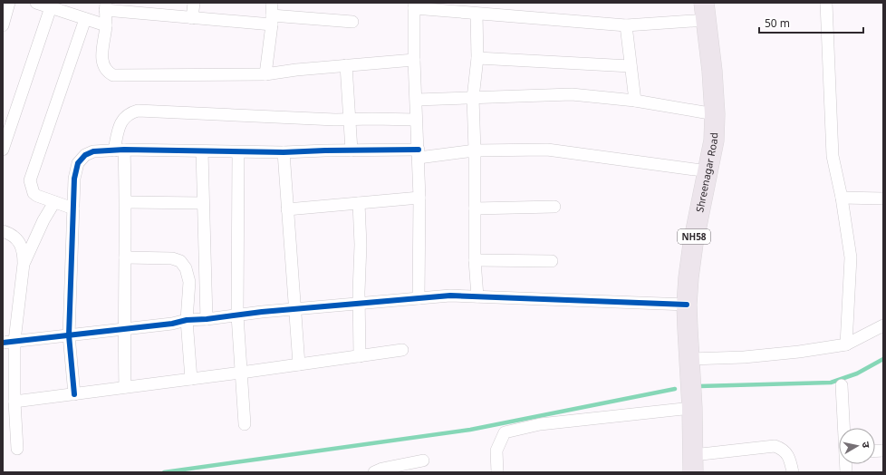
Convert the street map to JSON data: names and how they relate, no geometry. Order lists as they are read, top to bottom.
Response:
{
  "streets": {
    "highway": ["Shreenagar Road", "NH58"]
  },
  "scale_bar": "50 m",
  "north": "right"
}
